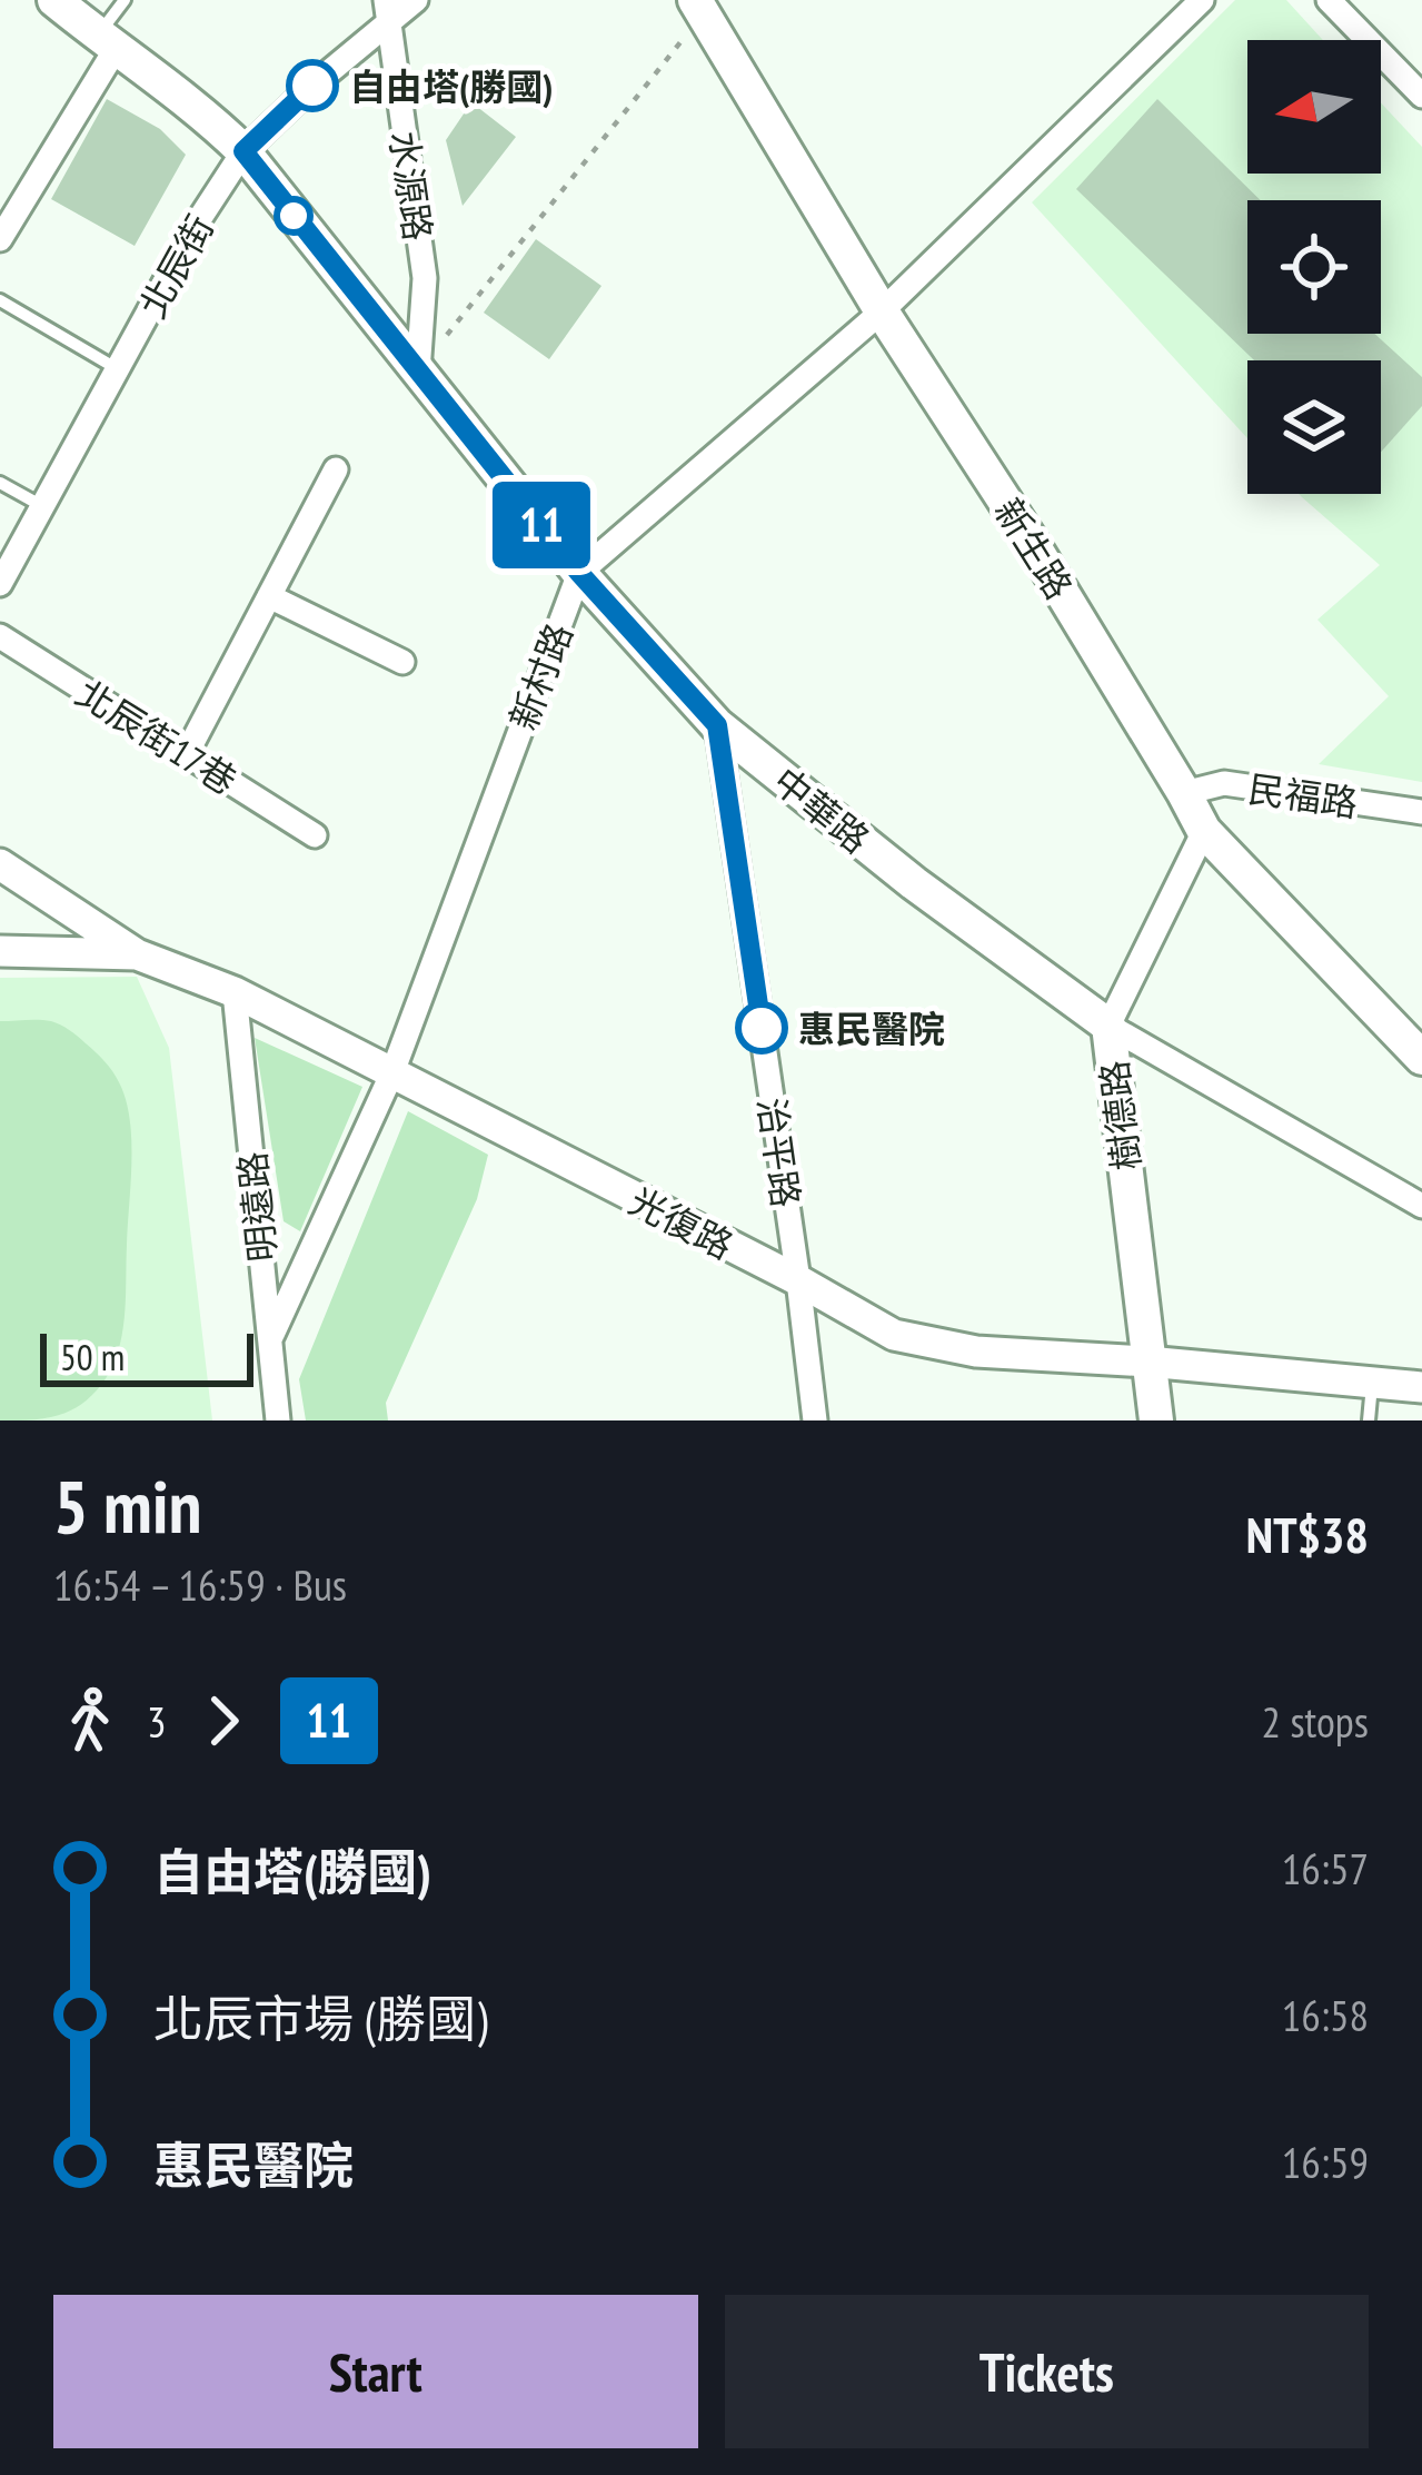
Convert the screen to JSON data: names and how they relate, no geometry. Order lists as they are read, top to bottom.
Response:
{
  "streets": {
    "main road": ["新生路", "中華路", "樹德路"],
    "street": [
      "水源路",
      "北辰街",
      "新村路",
      "北辰街17巷",
      "民福路",
      "治平路",
      "明遠路",
      "光復路"
    ]
  },
  "crossings": [
    ["水源路", "北辰街"],
    ["水源路", "中華路"],
    ["北辰街", "中華路"],
    ["新生路", "新村路"],
    ["新生路", "民福路"],
    ["新生路", "樹德路"],
    ["新村路", "中華路"],
    ["新村路", "明遠路"],
    ["新村路", "光復路"],
    ["中華路", "樹德路"],
    ["中華路", "治平路"],
    ["樹德路", "光復路"],
    ["治平路", "光復路"],
    ["明遠路", "光復路"]
  ],
  "places": ["自由塔(勝國)", "惠民醫院"],
  "lines": ["bus line 11"],
  "scale_bar": "50 m",
  "north": "left",
  "page": {
    "on_map": "11",
    "scale": "50 m",
    "heading": ["5 min", "16:54 – 16:59 · Bus", "NT$38"],
    "legs": ["3", "11", "2 stops"],
    "list": [
      {
        "name": "自由塔(勝國)",
        "value": "16:57"
      },
      {
        "name": "北辰市場 (勝國)",
        "value": "16:58"
      },
      {
        "name": "惠民醫院",
        "value": "16:59"
      }
    ],
    "buttons": ["Start", "Tickets"]
  }
}
